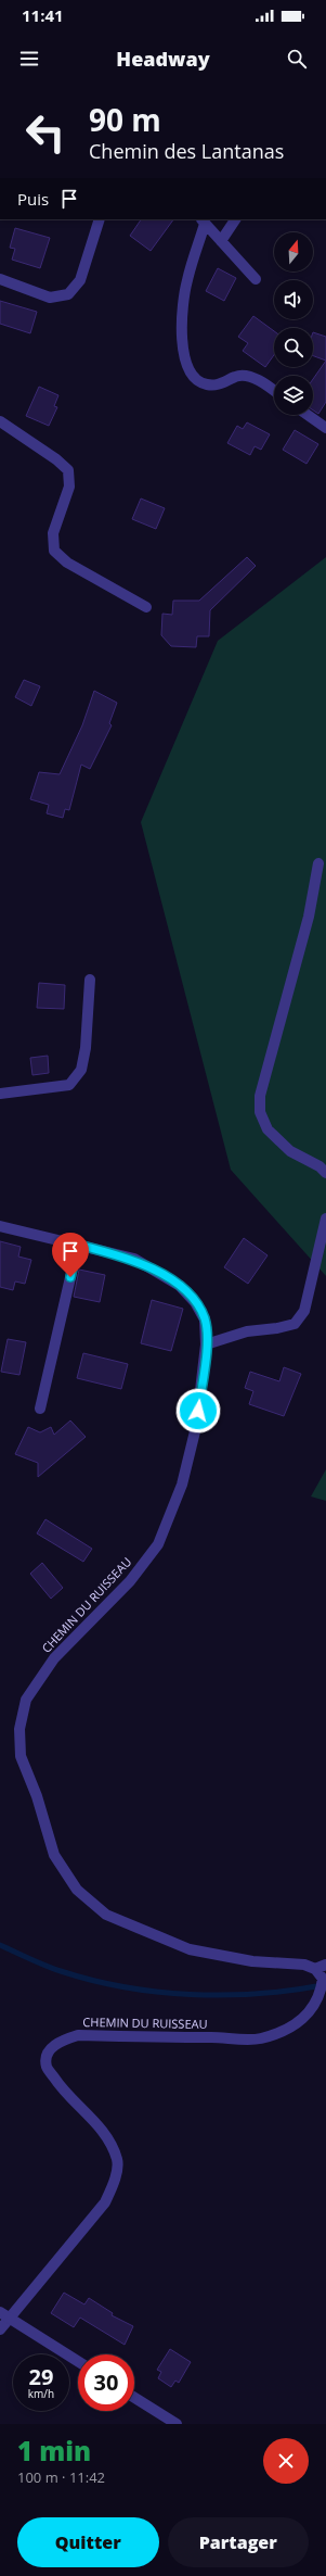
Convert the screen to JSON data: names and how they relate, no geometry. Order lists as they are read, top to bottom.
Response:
{
  "streets": {
    "street": ["CHEMIN DU RUISSEAU"]
  },
  "north": "top",
  "page": {
    "status": "11:41",
    "header": "Headway",
    "turn": ["90 m", "Chemin des Lantanas"],
    "then": "Puis",
    "speed": "29 km/h",
    "limit": "30",
    "heading": ["1 min", "100 m · 11:42"],
    "buttons": ["Quitter", "Partager"]
  }
}
